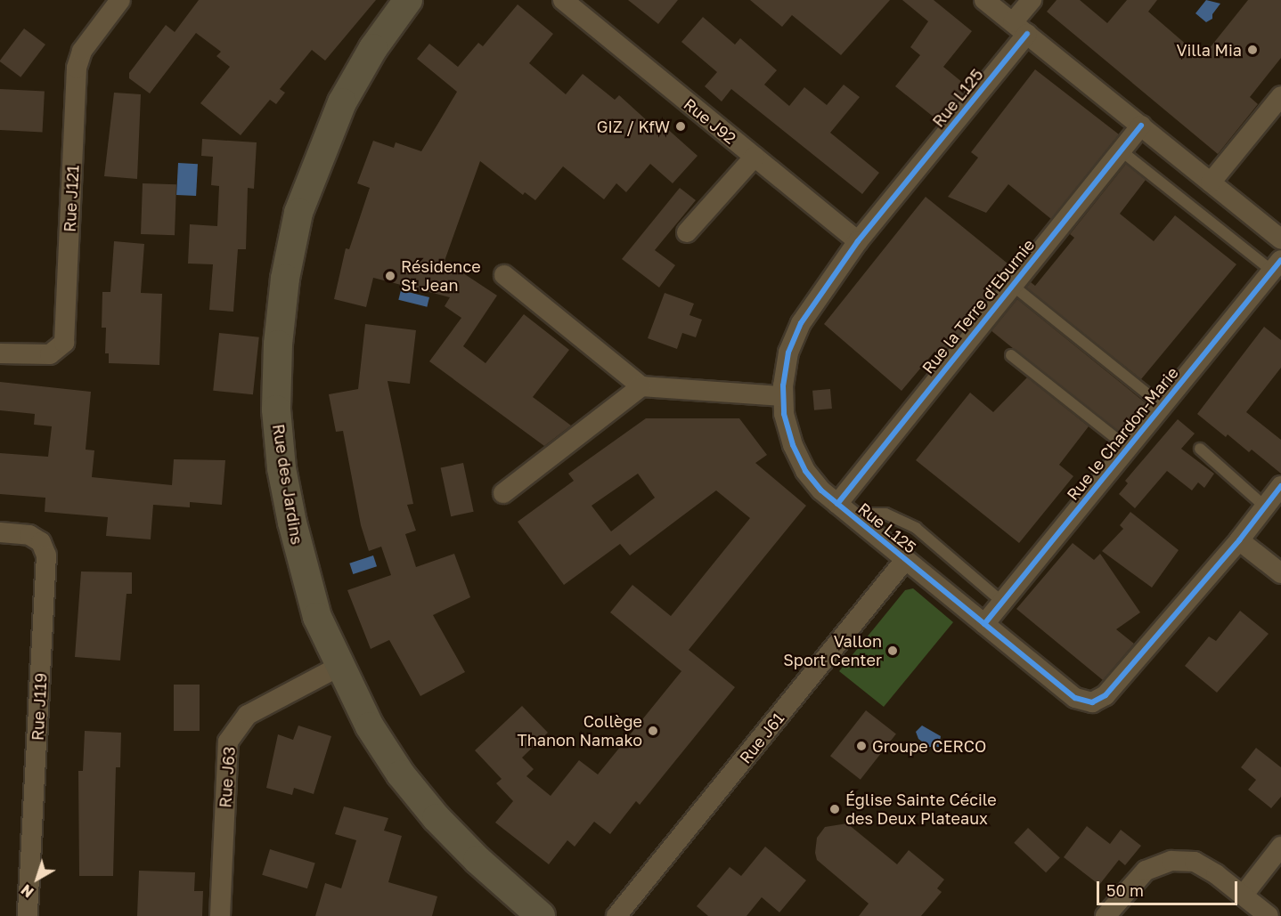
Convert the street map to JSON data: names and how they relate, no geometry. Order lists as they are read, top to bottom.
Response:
{
  "streets": {
    "main road": ["Rue des Jardins"],
    "street": [
      "Rue L125",
      "Rue J92",
      "Rue J121",
      "Rue la Terre d'Eburnie",
      "Rue le Chardon-Marie",
      "Rue J119",
      "Rue J61",
      "Rue J63"
    ]
  },
  "crossings": [
    ["Rue L125", "Rue J92"],
    ["Rue L125", "Rue la Terre d'Eburnie"],
    ["Rue L125", "Rue le Chardon-Marie"],
    ["Rue L125", "Rue J61"],
    ["Rue des Jardins", "Rue J63"]
  ],
  "places": [
    "Villa Mia",
    "GIZ / KfW",
    "Résidence St Jean",
    "Vallon Sport Center",
    "Collège Thanon Namako",
    "Groupe CERCO",
    "Église Sainte Cécile des Deux Plateaux"
  ],
  "scale_bar": "50 m",
  "north": "bottom left"
}
